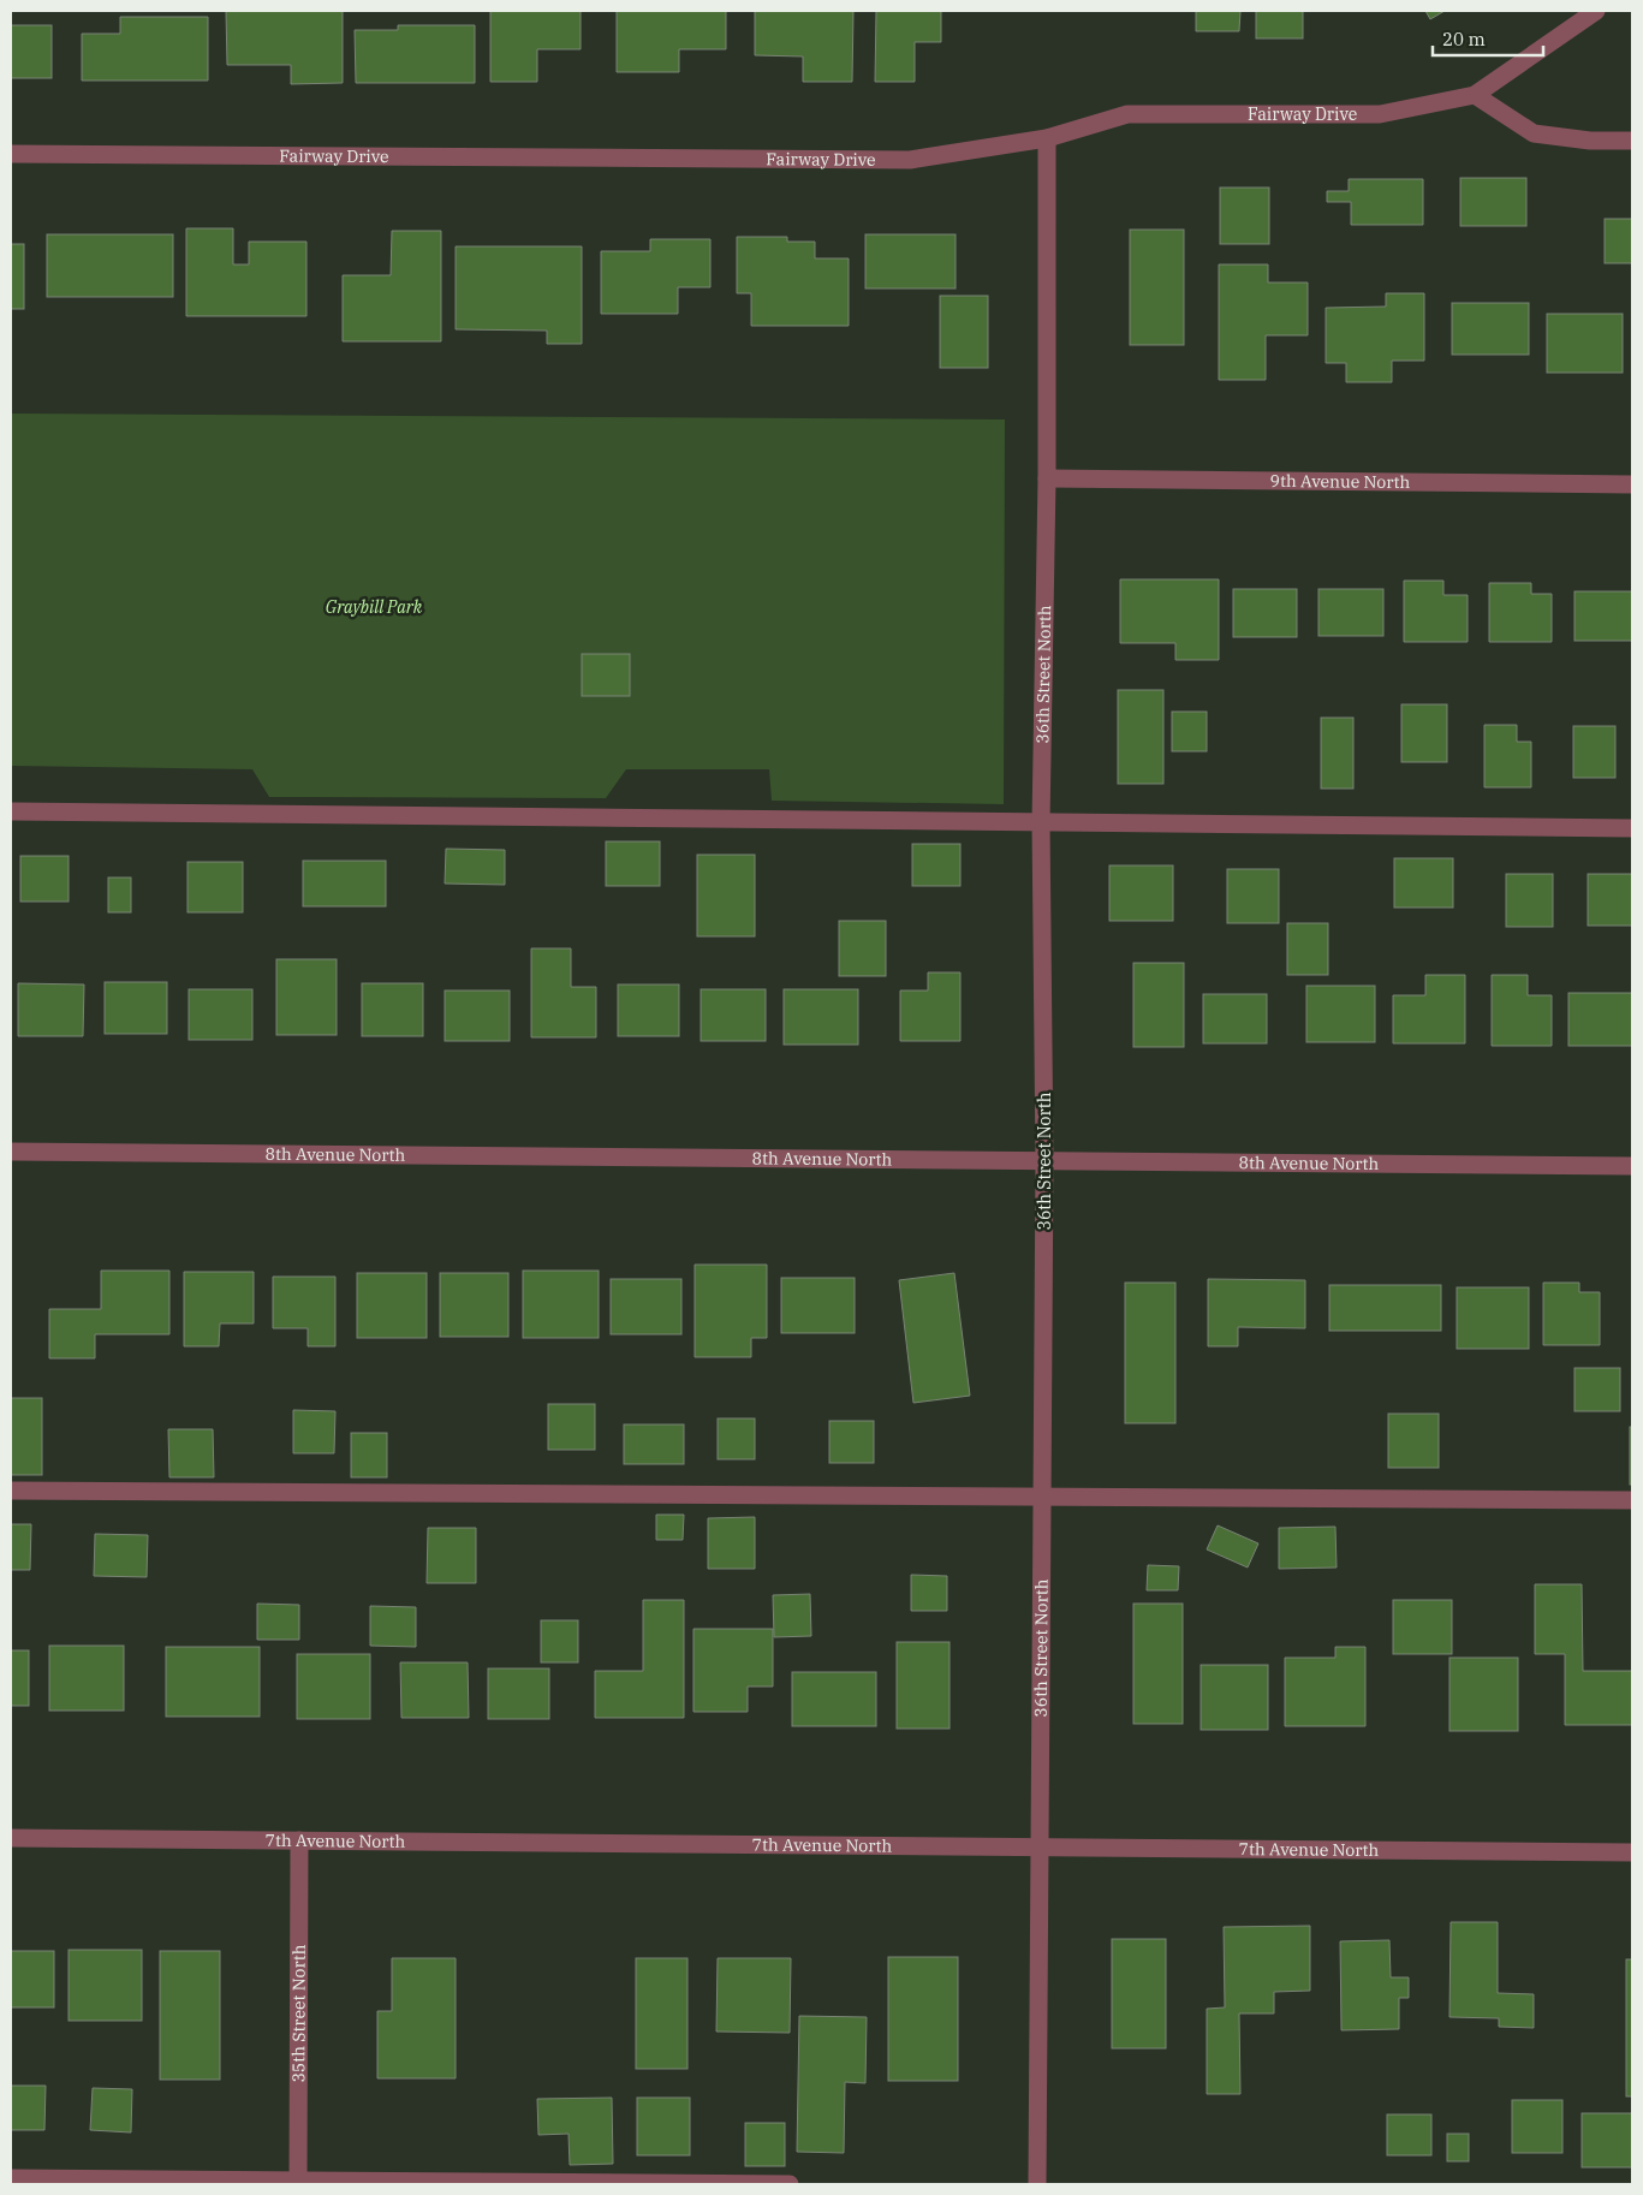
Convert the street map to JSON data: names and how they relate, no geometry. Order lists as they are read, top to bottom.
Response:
{
  "streets": {
    "street": [
      "Fairway Drive",
      "9th Avenue North",
      "36th Street North",
      "8th Avenue North",
      "7th Avenue North",
      "35th Street North"
    ]
  },
  "crossings": [
    ["Fairway Drive", "36th Street North"],
    ["9th Avenue North", "36th Street North"],
    ["36th Street North", "8th Avenue North"],
    ["36th Street North", "7th Avenue North"],
    ["7th Avenue North", "35th Street North"]
  ],
  "parks": ["Graybill Park"],
  "scale_bar": "20 m"
}
